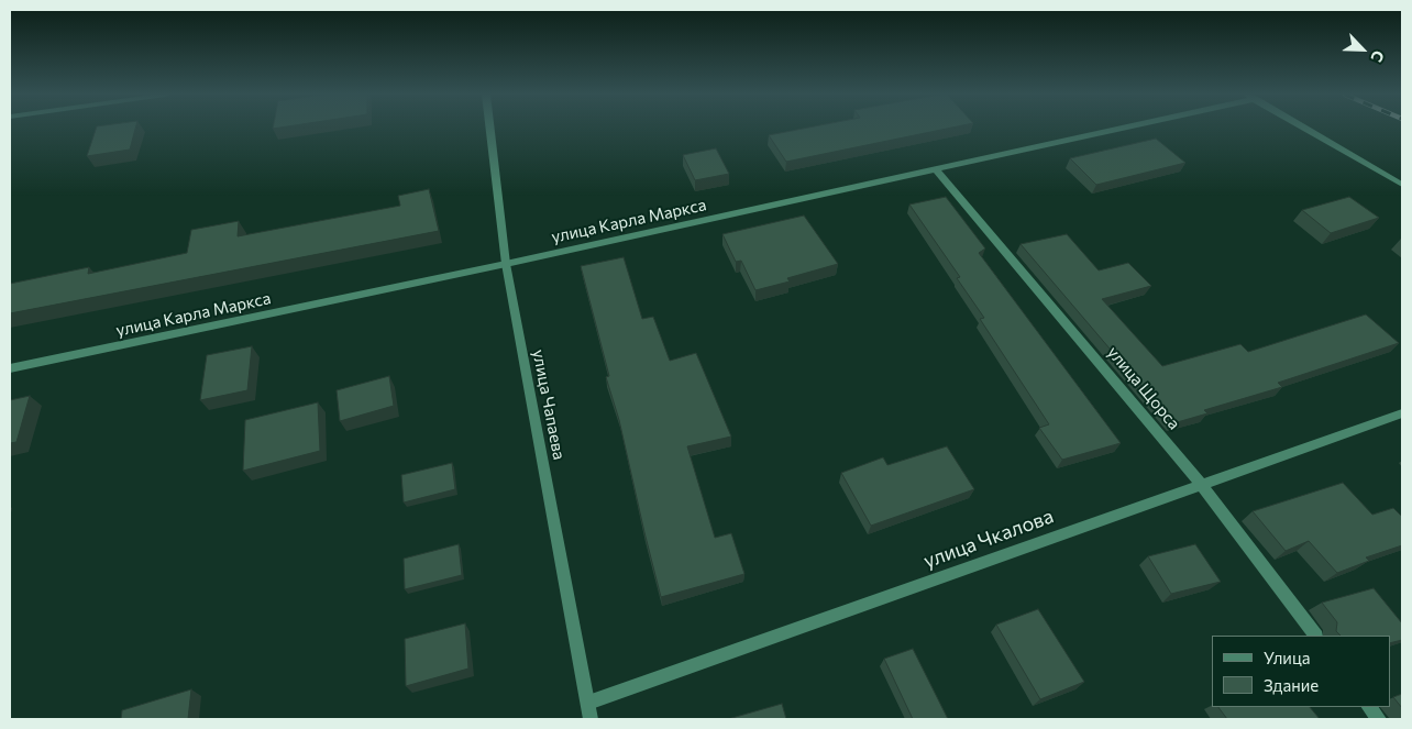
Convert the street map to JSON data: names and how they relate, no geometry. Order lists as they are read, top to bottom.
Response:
{
  "streets": {
    "street": [
      "улица Карла Маркса",
      "улица Щорса",
      "улица Чапаева",
      "улица Чкалова"
    ]
  },
  "crossings": [
    ["улица Карла Маркса", "улица Щорса"],
    ["улица Карла Маркса", "улица Чапаева"],
    ["улица Щорса", "улица Чкалова"],
    ["улица Чапаева", "улица Чкалова"]
  ],
  "legend": ["Улица", "Здание"],
  "north": "bottom right"
}
